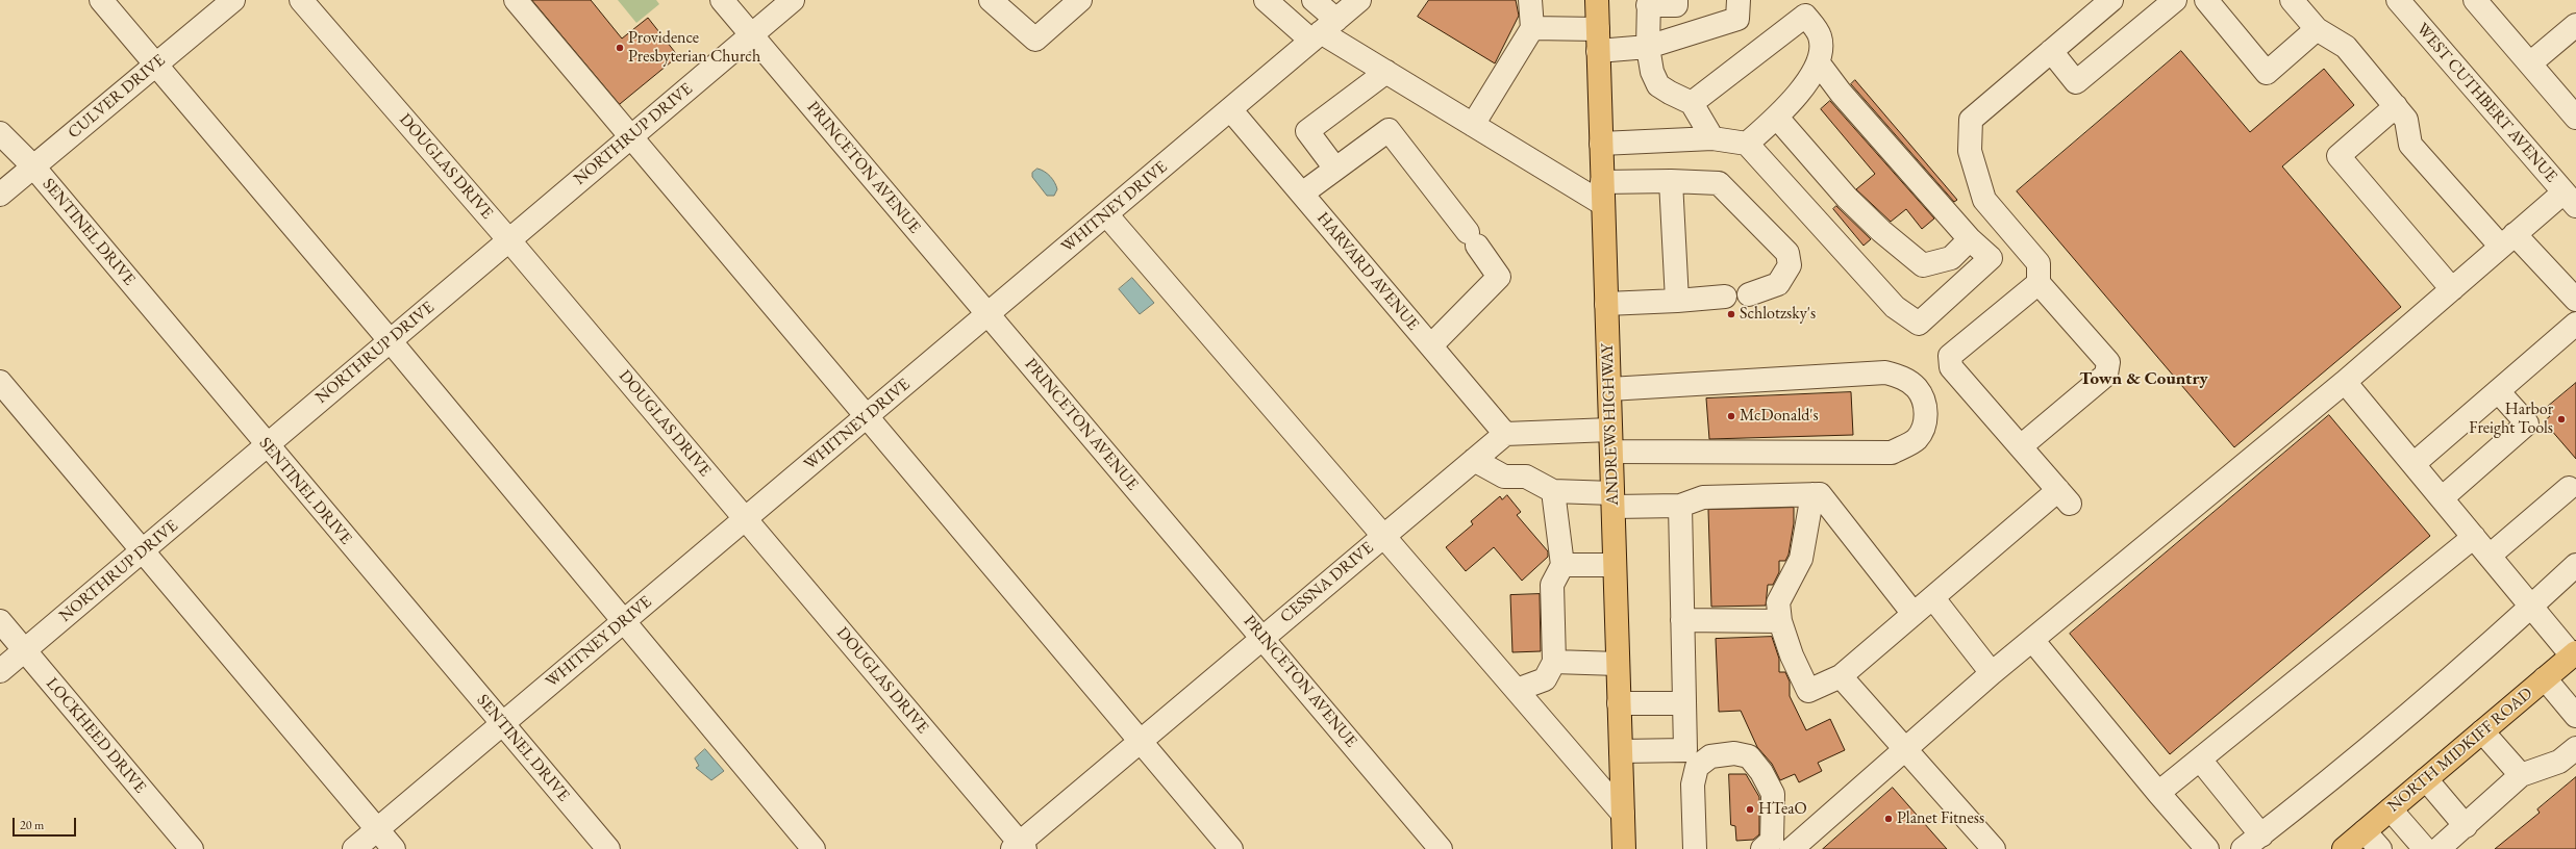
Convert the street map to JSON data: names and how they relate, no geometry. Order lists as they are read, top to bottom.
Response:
{
  "streets": {
    "main road": ["ANDREWS HIGHWAY", "NORTH MIDKIFF ROAD"],
    "street": [
      "CULVER DRIVE",
      "WEST CUTHBERT AVENUE",
      "NORTHRUP DRIVE",
      "DOUGLAS DRIVE",
      "PRINCETON AVENUE",
      "WHITNEY DRIVE",
      "SENTINEL DRIVE",
      "HARVARD AVENUE",
      "CESSNA DRIVE",
      "LOCKHEED DRIVE"
    ]
  },
  "crossings": [
    ["CULVER DRIVE", "SENTINEL DRIVE"],
    ["NORTHRUP DRIVE", "DOUGLAS DRIVE"],
    ["NORTHRUP DRIVE", "PRINCETON AVENUE"],
    ["NORTHRUP DRIVE", "SENTINEL DRIVE"],
    ["NORTHRUP DRIVE", "LOCKHEED DRIVE"],
    ["DOUGLAS DRIVE", "WHITNEY DRIVE"],
    ["DOUGLAS DRIVE", "CESSNA DRIVE"],
    ["PRINCETON AVENUE", "WHITNEY DRIVE"],
    ["PRINCETON AVENUE", "CESSNA DRIVE"],
    ["WHITNEY DRIVE", "SENTINEL DRIVE"],
    ["WHITNEY DRIVE", "HARVARD AVENUE"],
    ["HARVARD AVENUE", "CESSNA DRIVE"]
  ],
  "districts": ["Town & Country"],
  "places": [
    "Providence Presbyterian Church",
    "Schlotzsky's",
    "McDonald's",
    "Harbor Freight Tools",
    "HTeaO",
    "Planet Fitness"
  ],
  "scale_bar": "20 m"
}
